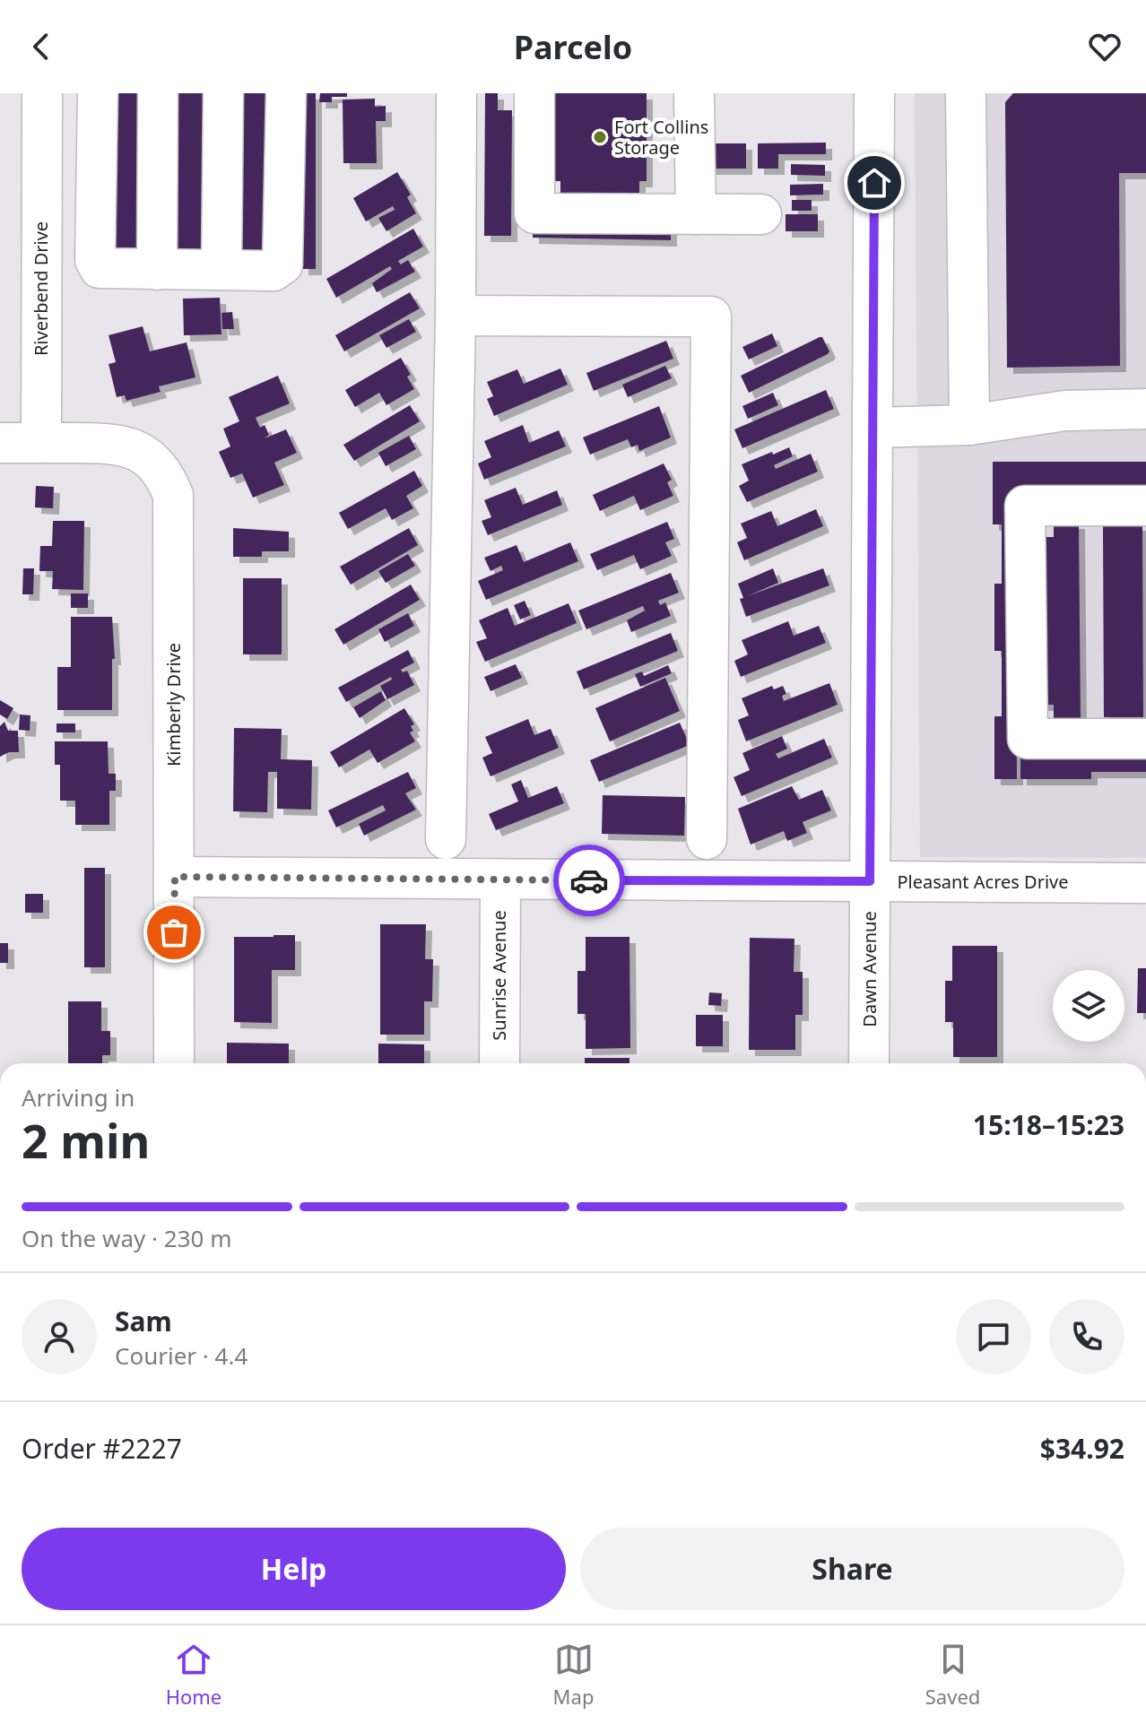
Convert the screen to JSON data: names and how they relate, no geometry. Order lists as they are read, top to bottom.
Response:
{
  "streets": {
    "street": [
      "Riverbend Drive",
      "Kimberly Drive",
      "Pleasant Acres Drive",
      "Dawn Avenue",
      "Sunrise Avenue"
    ]
  },
  "crossings": [
    ["Riverbend Drive", "Kimberly Drive"],
    ["Kimberly Drive", "Pleasant Acres Drive"],
    ["Pleasant Acres Drive", "Dawn Avenue"],
    ["Pleasant Acres Drive", "Sunrise Avenue"]
  ],
  "places": ["Fort Collins Storage"],
  "page": {
    "header": "Parcelo",
    "heading": ["2 min", "Arriving in", "15:18–15:23"],
    "panel": [
      "Sam",
      "Courier · 4.4",
      "Order #2227",
      "$34.92"
    ],
    "bar": "On the way · 230 m",
    "buttons": ["Help", "Share"],
    "tabs": ["Home", "Map", "Saved"]
  }
}
